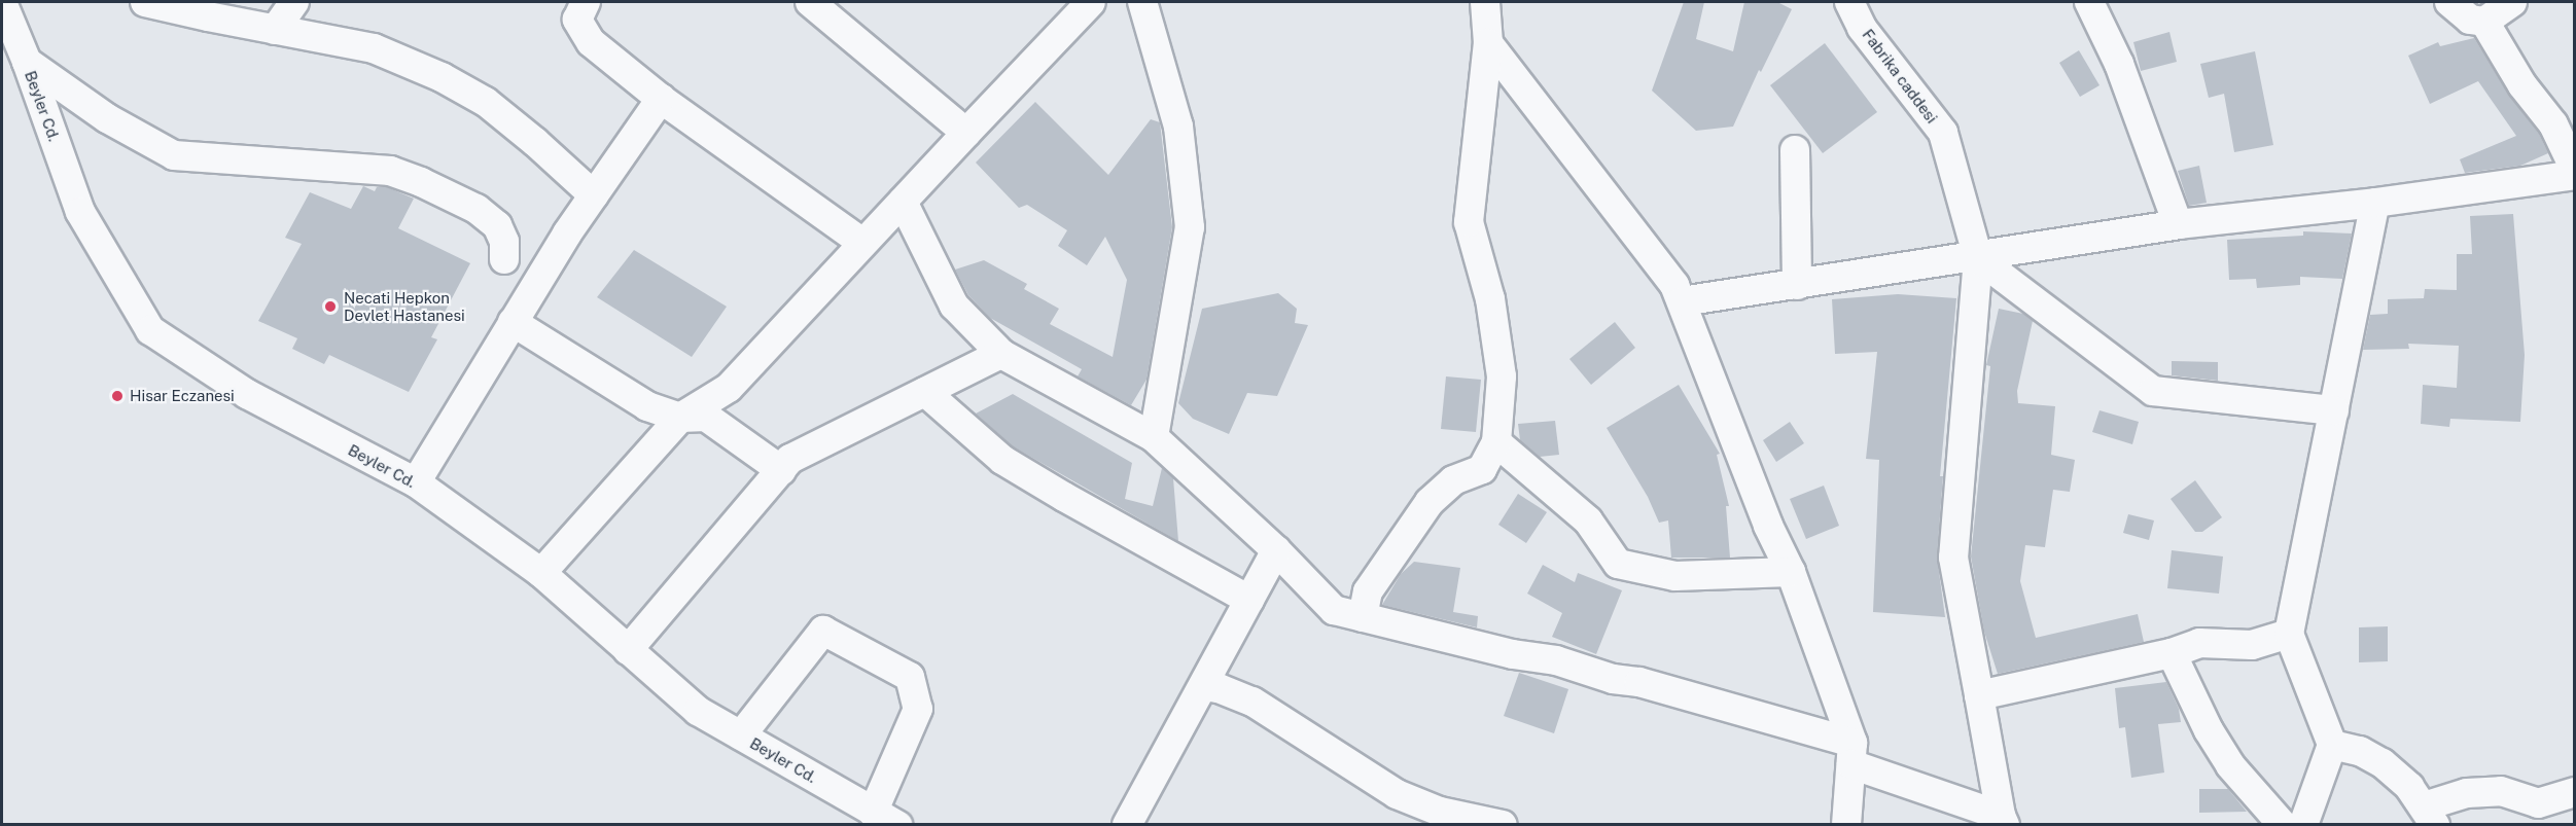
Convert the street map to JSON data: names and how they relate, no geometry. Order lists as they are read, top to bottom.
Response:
{
  "streets": {
    "street": ["Fabrika caddesi", "Beyler Cd."]
  },
  "places": ["Necati Hepkon Devlet Hastanesi", "Hisar Eczanesi"]
}
